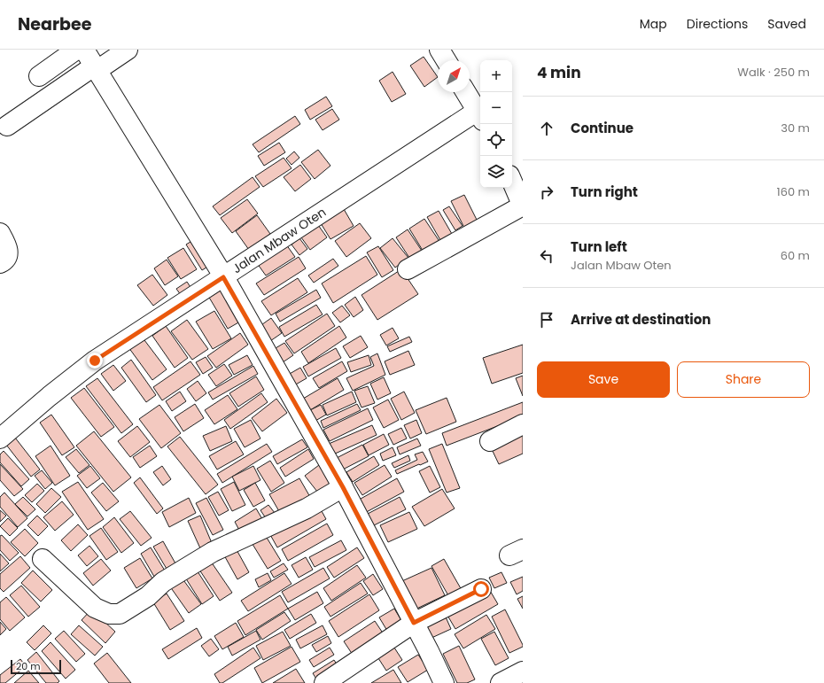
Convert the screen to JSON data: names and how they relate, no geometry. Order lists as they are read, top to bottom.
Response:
{
  "streets": {
    "street": ["Jalan Mbaw Oten"]
  },
  "scale_bar": "20 m",
  "north": "top right",
  "page": {
    "header": "Nearbee",
    "nav": ["Map", "Directions", "Saved"],
    "heading": ["4 min", "Walk · 250 m"],
    "map_buttons": ["+", "−"],
    "list": [
      ["Continue", "30 m"],
      ["Turn right", "160 m"],
      ["Turn left", "Jalan Mbaw Oten", "60 m"],
      "Arrive at destination"
    ],
    "buttons": ["Save", "Share"],
    "scale": "20 m"
  }
}
